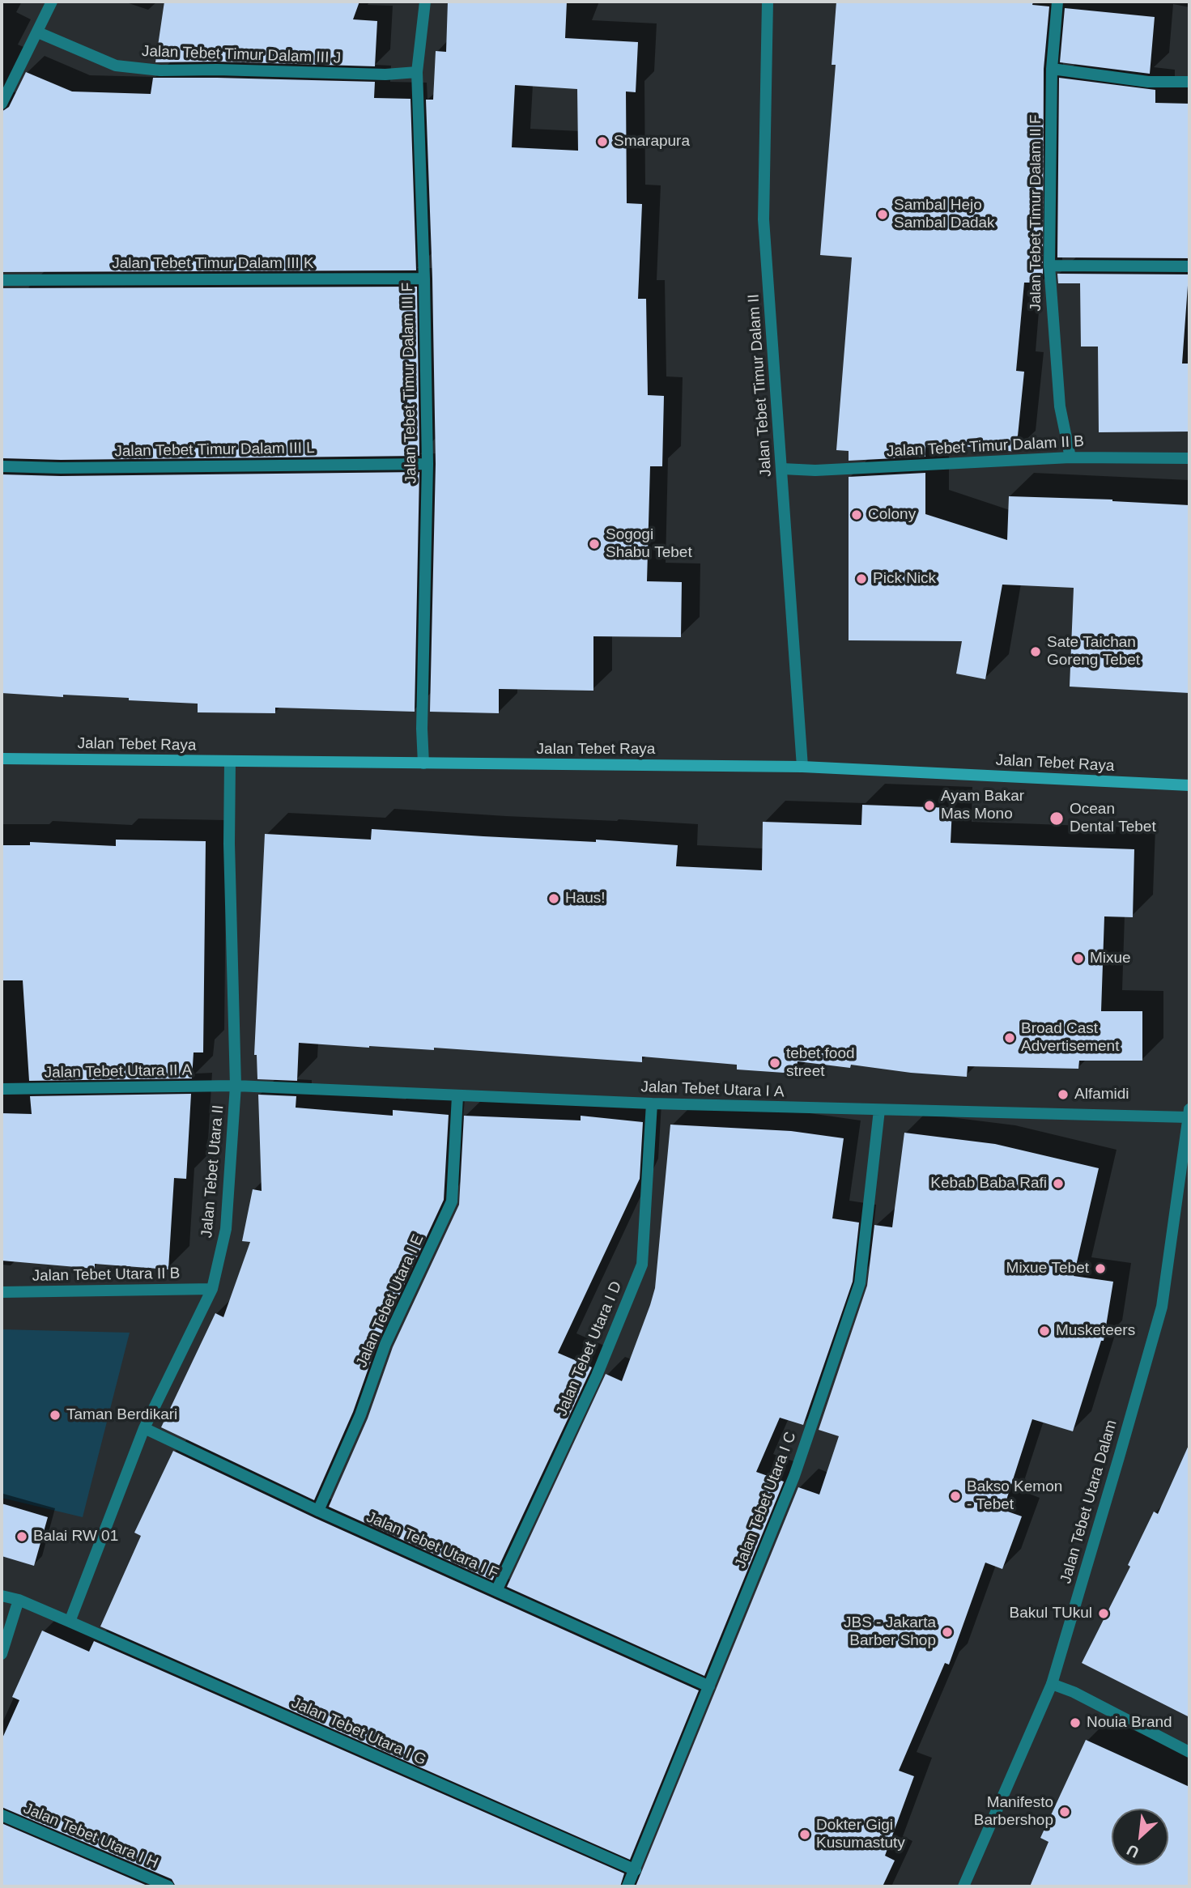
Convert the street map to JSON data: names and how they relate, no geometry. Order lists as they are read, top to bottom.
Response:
{
  "streets": {
    "main road": ["Jalan Tebet Raya"],
    "street": [
      "Jalan Tebet Timur Dalam III J",
      "Jalan Tebet Timur Dalam II F",
      "Jalan Tebet Timur Dalam III K",
      "Jalan Tebet Timur Dalam III F",
      "Jalan Tebet Timur Dalam II",
      "Jalan Tebet Timur Dalam II B",
      "Jalan Tebet Timur Dalam III L",
      "Jalan Tebet Utara II A",
      "Jalan Tebet Utara I A",
      "Jalan Tebet Utara II",
      "Jalan Tebet Utara II B",
      "Jalan Tebet Utara I E",
      "Jalan Tebet Utara I D",
      "Jalan Tebet Utara I C",
      "Jalan Tebet Utara Dalam",
      "Jalan Tebet Utara I F",
      "Jalan Tebet Utara I G",
      "Jalan Tebet Utara I H"
    ]
  },
  "crossings": [
    ["Jalan Tebet Timur Dalam III J", "Jalan Tebet Timur Dalam III F"],
    ["Jalan Tebet Timur Dalam II F", "Jalan Tebet Timur Dalam II B"],
    ["Jalan Tebet Timur Dalam III K", "Jalan Tebet Timur Dalam III F"],
    ["Jalan Tebet Timur Dalam III F", "Jalan Tebet Timur Dalam III L"],
    ["Jalan Tebet Timur Dalam III F", "Jalan Tebet Raya"],
    ["Jalan Tebet Timur Dalam II", "Jalan Tebet Timur Dalam II B"],
    ["Jalan Tebet Timur Dalam II", "Jalan Tebet Raya"],
    ["Jalan Tebet Raya", "Jalan Tebet Utara II"],
    ["Jalan Tebet Utara II A", "Jalan Tebet Utara I A"],
    ["Jalan Tebet Utara II A", "Jalan Tebet Utara II"],
    ["Jalan Tebet Utara I A", "Jalan Tebet Utara II"],
    ["Jalan Tebet Utara I A", "Jalan Tebet Utara I E"],
    ["Jalan Tebet Utara I A", "Jalan Tebet Utara I D"],
    ["Jalan Tebet Utara I A", "Jalan Tebet Utara I C"],
    ["Jalan Tebet Utara I A", "Jalan Tebet Utara Dalam"],
    ["Jalan Tebet Utara II", "Jalan Tebet Utara II B"],
    ["Jalan Tebet Utara II", "Jalan Tebet Utara I F"],
    ["Jalan Tebet Utara II", "Jalan Tebet Utara I G"],
    ["Jalan Tebet Utara I E", "Jalan Tebet Utara I F"],
    ["Jalan Tebet Utara I D", "Jalan Tebet Utara I F"],
    ["Jalan Tebet Utara I C", "Jalan Tebet Utara I F"],
    ["Jalan Tebet Utara I C", "Jalan Tebet Utara I G"]
  ],
  "places": [
    "Smarapura",
    "Sambal Hejo Sambal Dadak",
    "Colony",
    "Sogogi Shabu Tebet",
    "Pick Nick",
    "Sate Taichan Goreng Tebet",
    "Ayam Bakar Mas Mono",
    "Ocean Dental Tebet",
    "Haus!",
    "Mixue",
    "Broad Cast Advertisement",
    "tebet food street",
    "Alfamidi",
    "Kebab Baba Rafi",
    "Mixue Tebet",
    "Musketeers",
    "Taman Berdikari",
    "Bakso Kemon - Tebet",
    "Balai RW 01",
    "Bakul TUkul",
    "JBS - Jakarta Barber Shop",
    "Nouia Brand",
    "Manifesto Barbershop",
    "Dokter Gigi Kusumastuty"
  ],
  "north": "bottom left"
}
